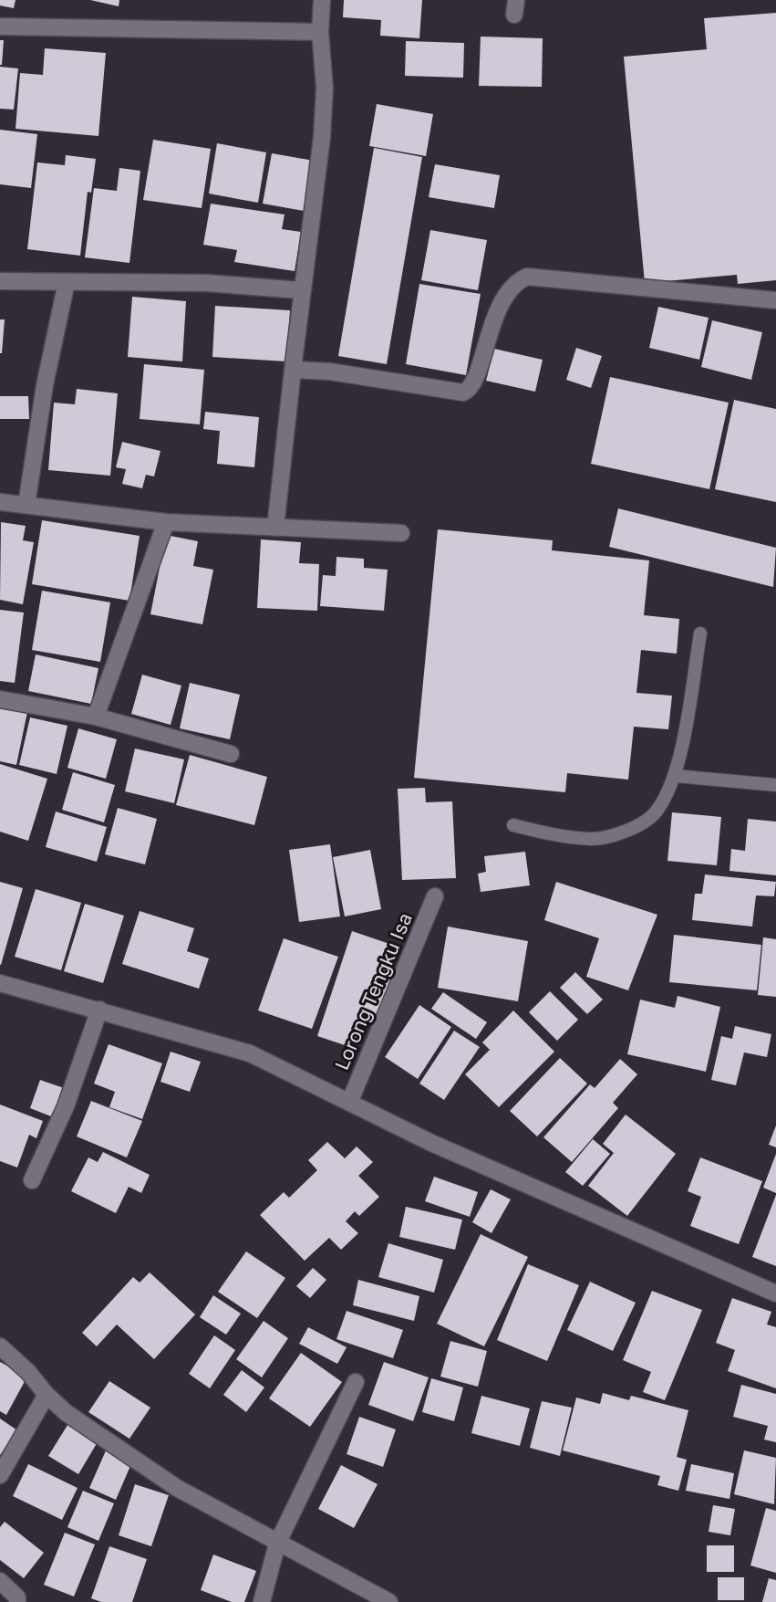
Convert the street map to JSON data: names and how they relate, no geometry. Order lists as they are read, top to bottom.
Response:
{
  "streets": {
    "street": ["Lorong Tengku Isa"]
  }
}
